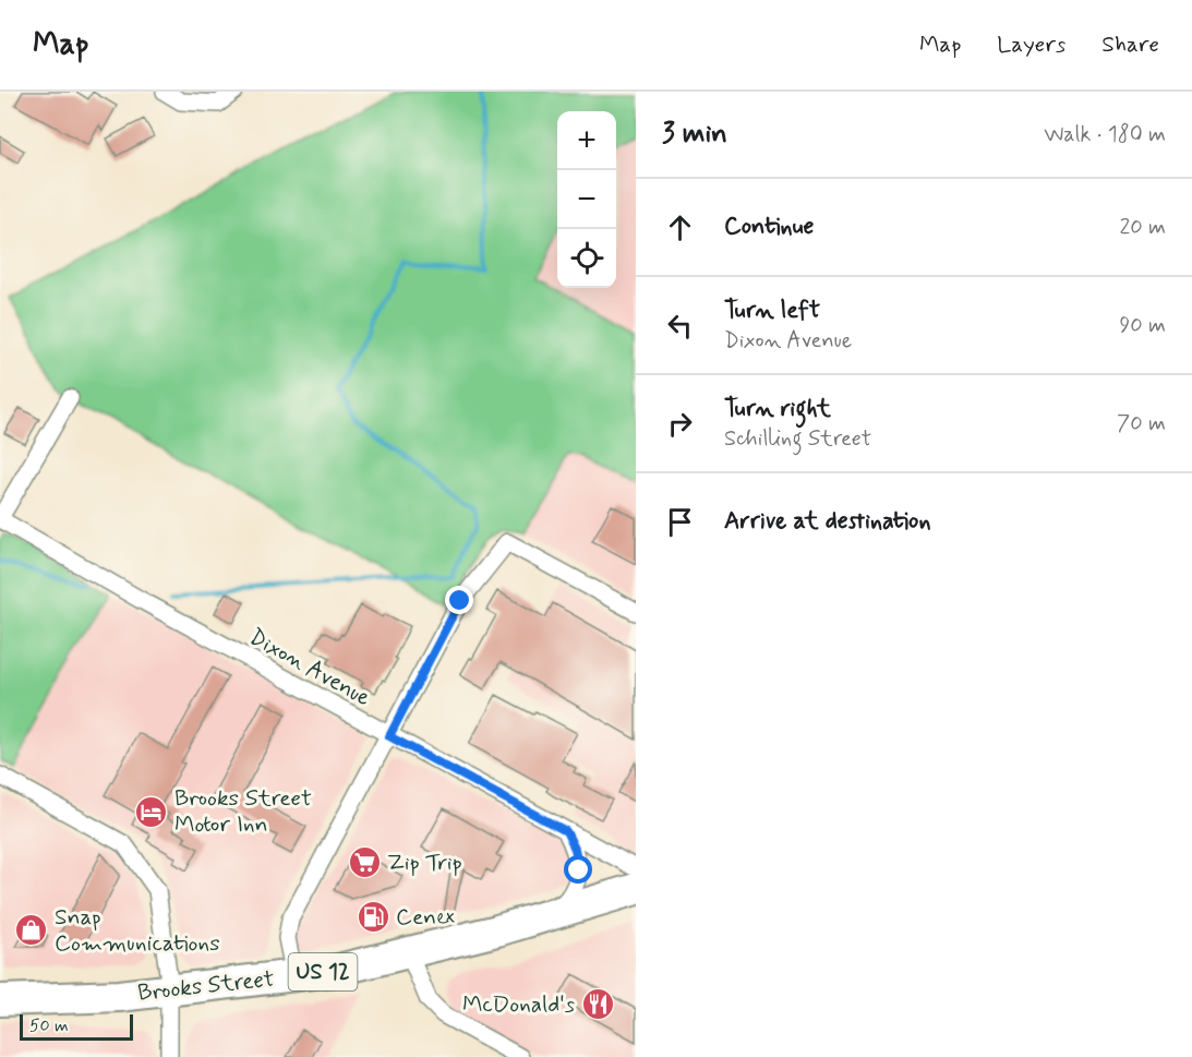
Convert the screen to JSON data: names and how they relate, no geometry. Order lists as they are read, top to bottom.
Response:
{
  "streets": {
    "highway": ["US 12", "Brooks Street"],
    "street": ["Dixon Avenue"]
  },
  "places": {
    "hotel": ["Brooks Street Motor Inn"],
    "supermarket": ["Zip Trip"],
    "fuel station": ["Cenex"],
    "shop": ["Snap Communications"],
    "restaurant": ["McDonald's"]
  },
  "scale_bar": "50 m",
  "page": {
    "header": "Map",
    "nav": ["Map", "Layers", "Share"],
    "heading": ["3 min", "Walk · 180 m"],
    "map_buttons": ["+", "−"],
    "list": [
      ["Continue", "20 m"],
      ["Turn left", "Dixon Avenue", "90 m"],
      ["Turn right", "Schilling Street", "70 m"],
      "Arrive at destination"
    ],
    "scale": "50 m"
  }
}
